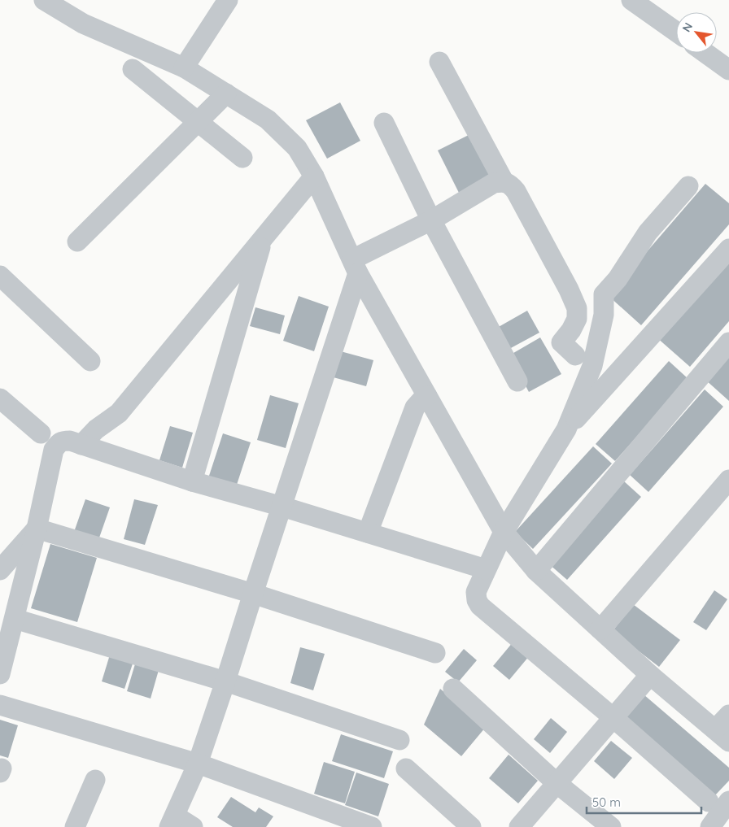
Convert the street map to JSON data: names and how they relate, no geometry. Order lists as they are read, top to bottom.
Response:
{
  "scale_bar": "50 m",
  "north": "top left"
}
